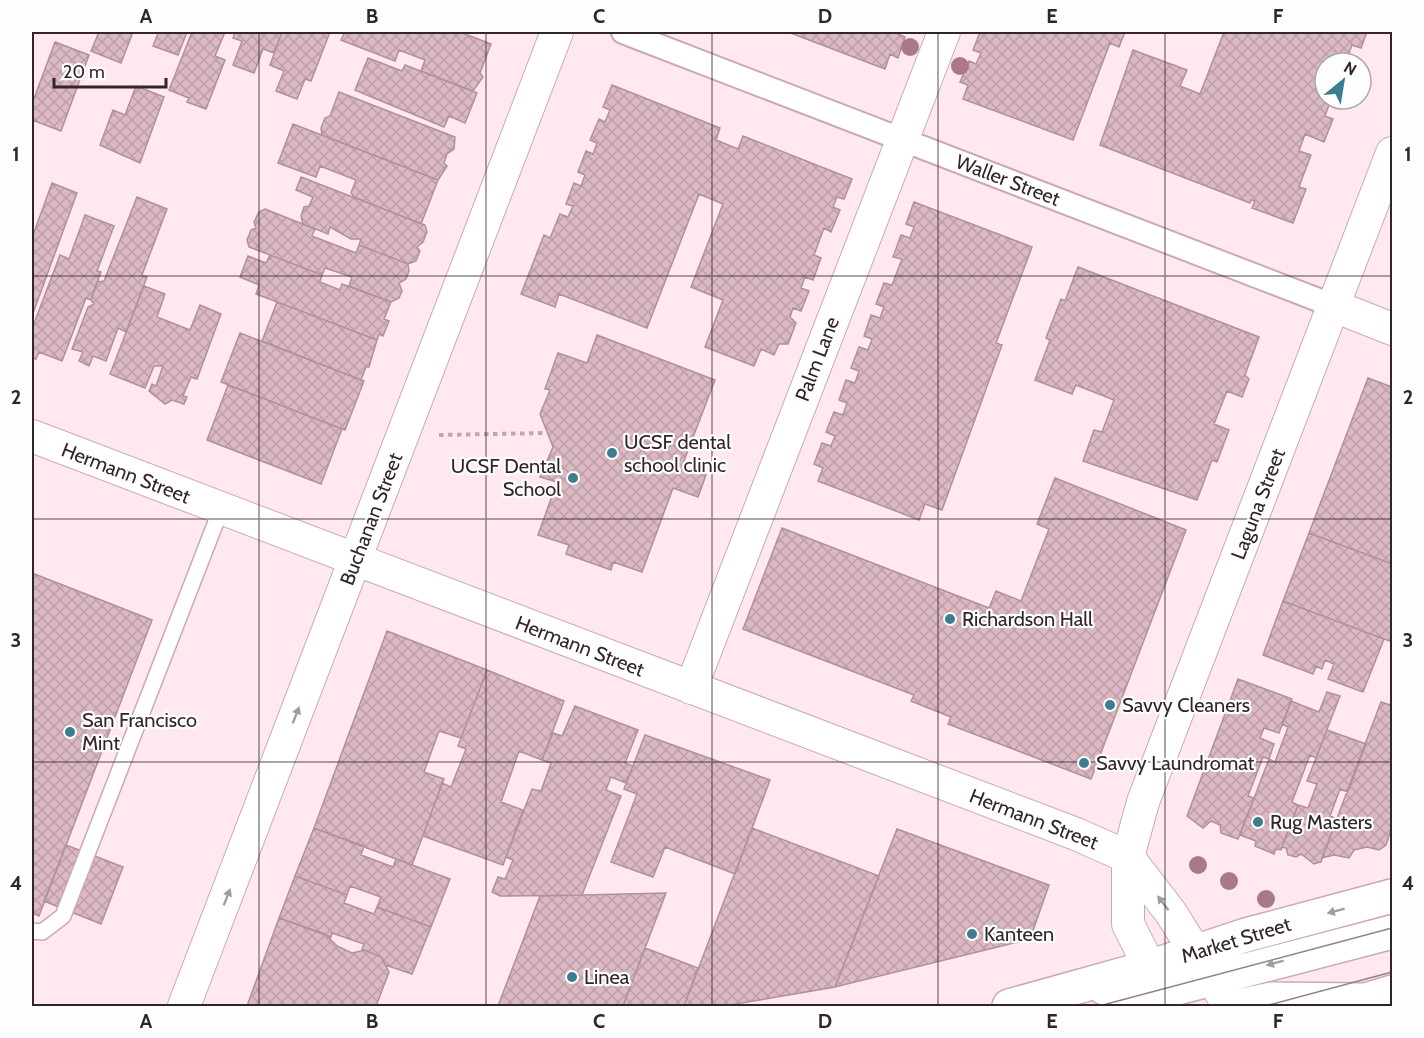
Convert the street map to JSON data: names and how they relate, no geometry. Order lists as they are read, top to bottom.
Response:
{
  "streets": {
    "main road": ["Market Street"],
    "street": [
      "Waller Street",
      "Palm Lane",
      "Hermann Street",
      "Laguna Street",
      "Buchanan Street"
    ]
  },
  "crossings": [
    ["Waller Street", "Palm Lane"],
    ["Waller Street", "Laguna Street"],
    ["Palm Lane", "Hermann Street"],
    ["Hermann Street", "Laguna Street"],
    ["Hermann Street", "Buchanan Street"],
    ["Laguna Street", "Market Street"]
  ],
  "one_way": ["Buchanan Street"],
  "places": [
    "UCSF dental school clinic",
    "UCSF Dental School",
    "Richardson Hall",
    "Savvy Cleaners",
    "San Francisco Mint",
    "Savvy Laundromat",
    "Rug Masters",
    "Kanteen",
    "Linea"
  ],
  "scale_bar": "20 m",
  "north": "top right",
  "grid": {
    "columns": [
      "A",
      "B",
      "C",
      "D",
      "E",
      "F"
    ],
    "rows": [
      "1",
      "2",
      "3",
      "4"
    ]
  }
}
